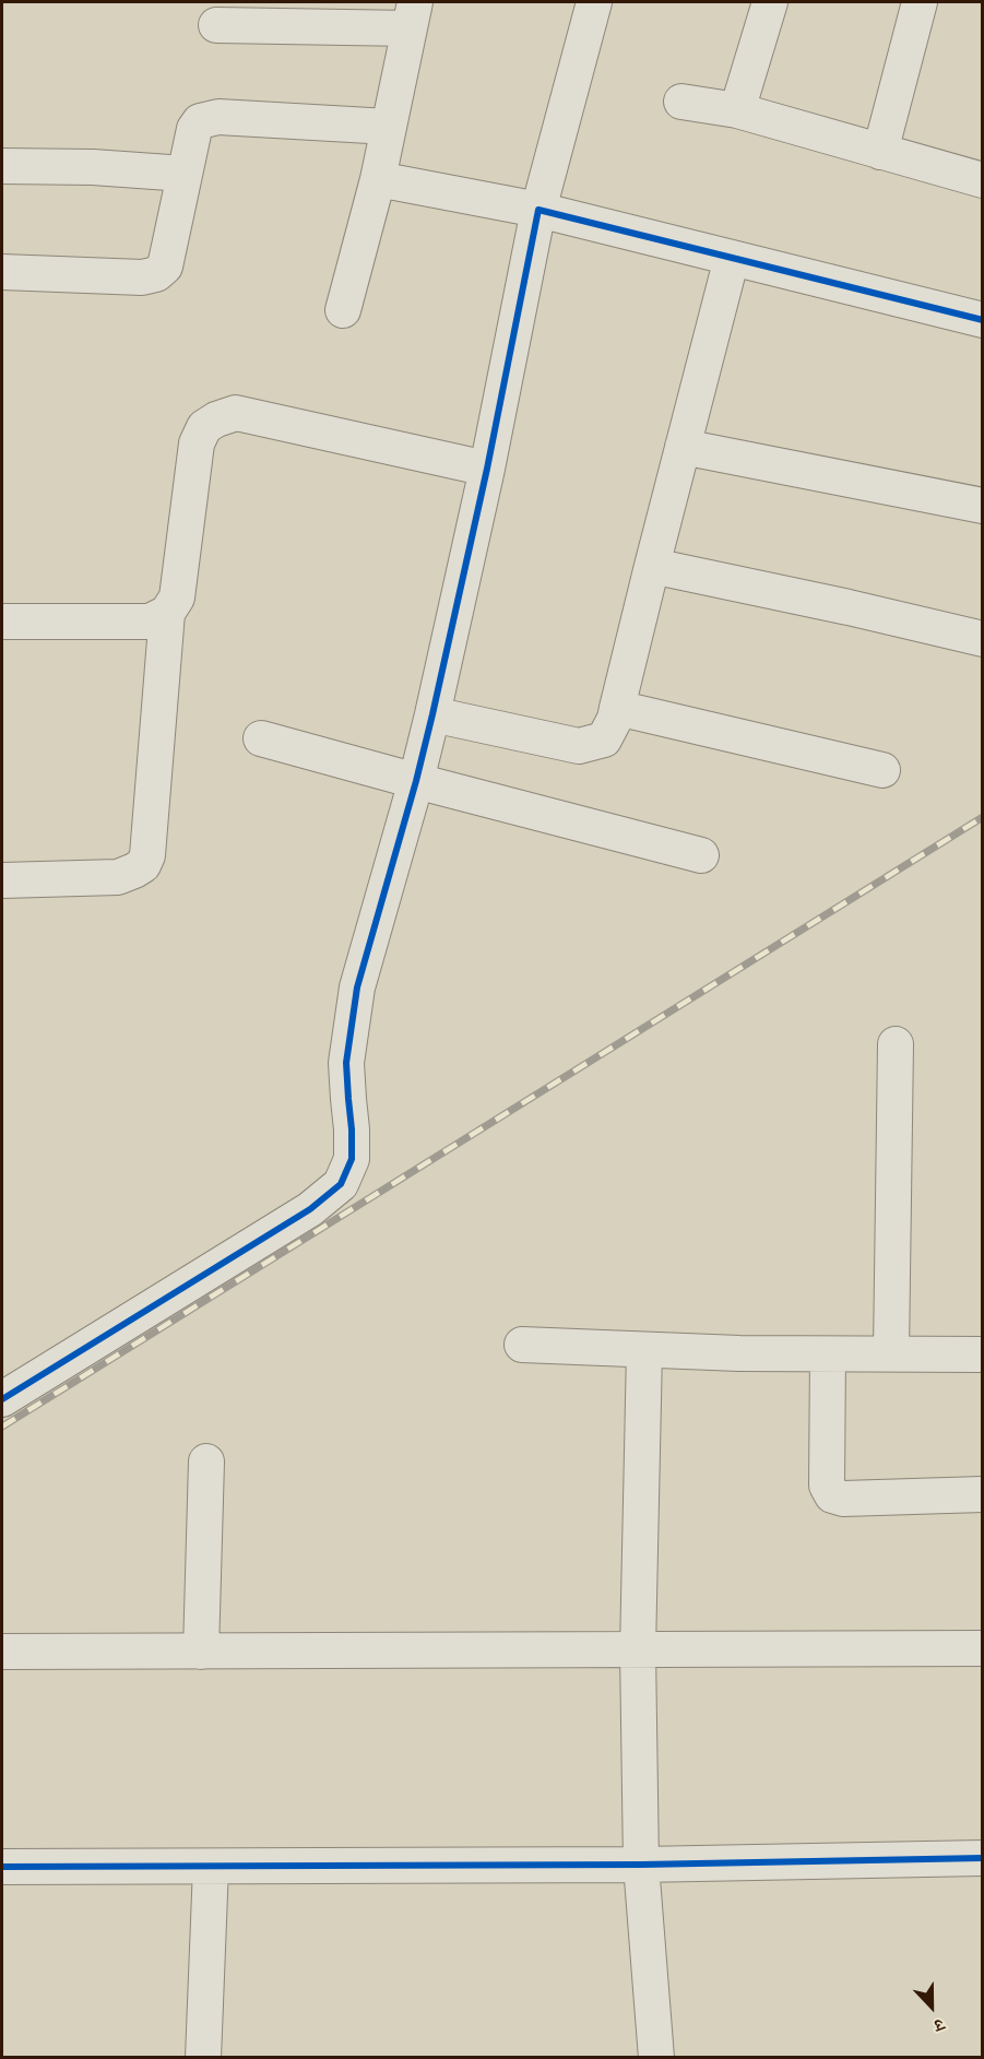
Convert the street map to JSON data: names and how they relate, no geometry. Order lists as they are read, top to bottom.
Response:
{
  "north": "bottom"
}
